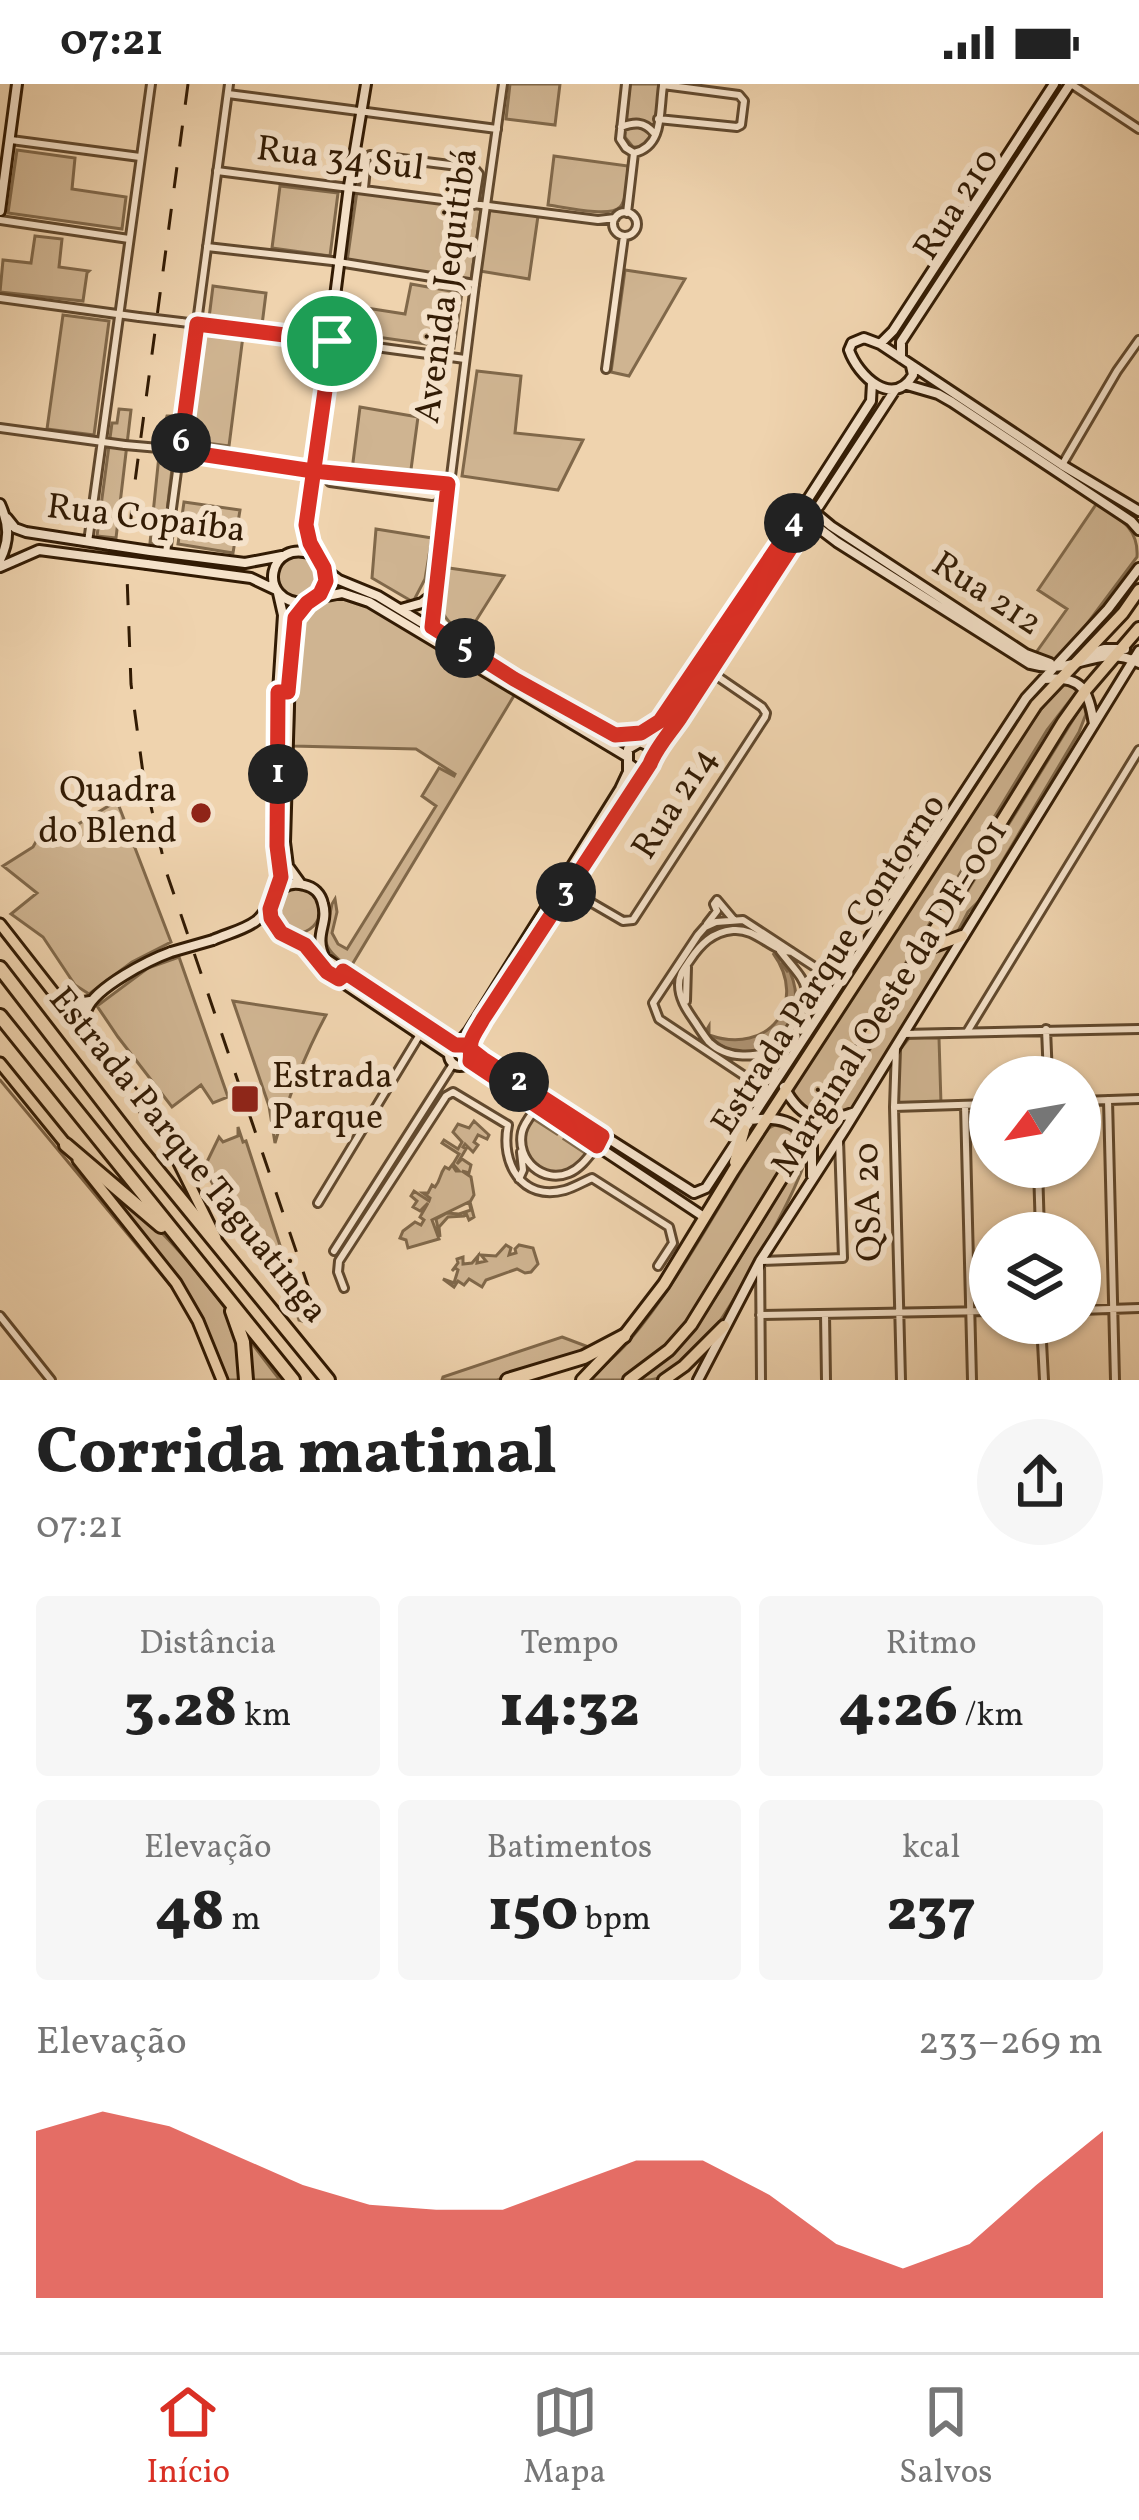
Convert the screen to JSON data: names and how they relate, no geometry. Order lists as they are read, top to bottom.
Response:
{
  "streets": {
    "highway": ["Estrada Parque Contorno", "Estrada Parque Taguatinga"],
    "main road": [
      "Rua 210",
      "Rua Copaíba",
      "Rua 212",
      "Marginal Oeste da DF-001"
    ],
    "street": [
      "Rua 34 Sul",
      "Avenida Jequitibá",
      "Rua 214",
      "QSA 20"
    ]
  },
  "crossings": [
    ["Rua 34 Sul", "Avenida Jequitibá"],
    ["Rua 212", "Estrada Parque Contorno"],
    ["Marginal Oeste da DF-001", "QSA 20"]
  ],
  "places": {
    "other": ["Quadra do Blend"],
    "transit": ["Estrada Parque"]
  },
  "north": "bottom left",
  "page": {
    "status": "07:21",
    "pins": [
      "6",
      "4",
      "5",
      "1",
      "3",
      "2"
    ],
    "heading": ["Corrida matinal", "07:21"],
    "stats": [
      ["Distância", "3.28 km"],
      ["Tempo", "14:32"],
      ["Ritmo", "4:26 /km"],
      ["Elevação", "48 m"],
      ["Batimentos", "150 bpm"],
      ["kcal", "237"]
    ],
    "chart": ["Elevação", "233–269 m"],
    "tabs": ["Início", "Mapa", "Salvos"]
  }
}
